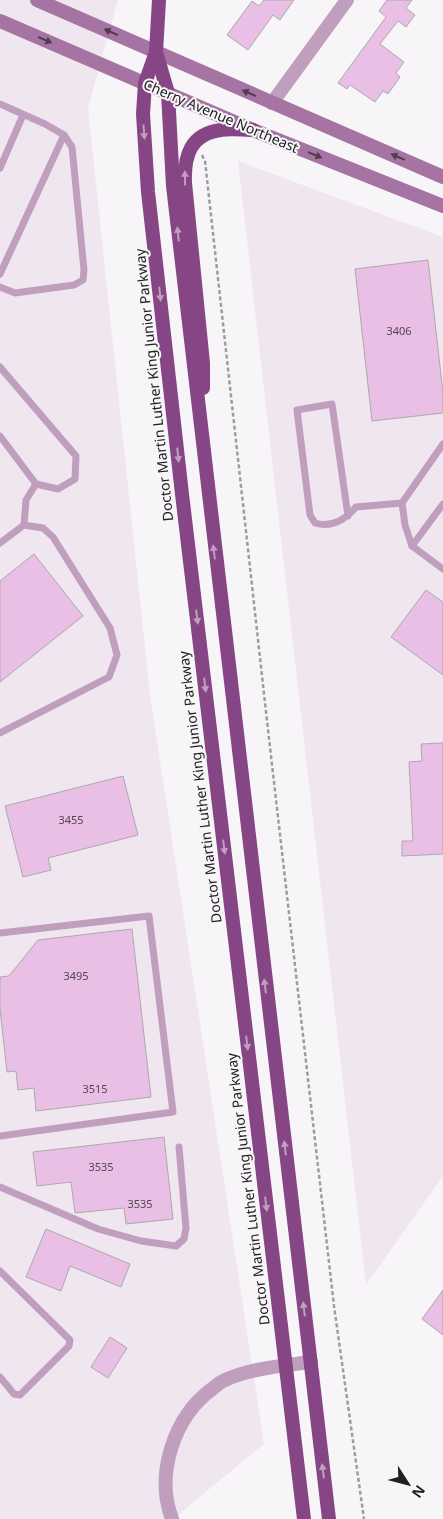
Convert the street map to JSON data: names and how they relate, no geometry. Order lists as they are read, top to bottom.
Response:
{
  "streets": {
    "highway": ["Doctor Martin Luther King Junior Parkway"],
    "main road": ["Cherry Avenue Northeast"]
  },
  "crossings": [
    ["Cherry Avenue Northeast", "Doctor Martin Luther King Junior Parkway"]
  ],
  "house_numbers": [
    "3406",
    "3455",
    "3495",
    "3515",
    "3535",
    "3535"
  ],
  "north": "bottom right"
}
